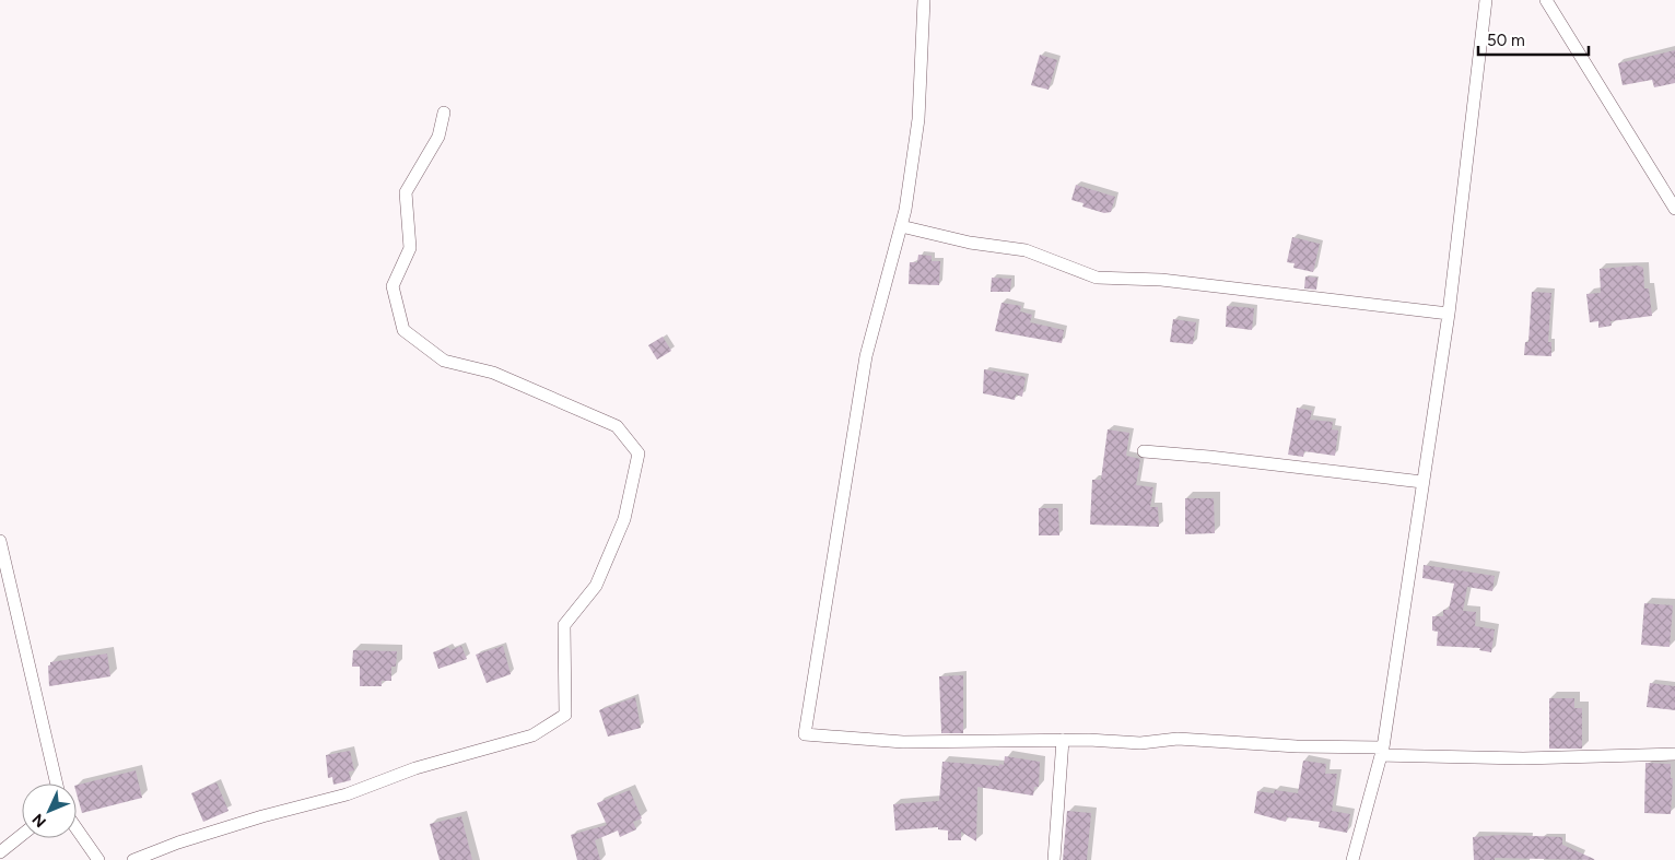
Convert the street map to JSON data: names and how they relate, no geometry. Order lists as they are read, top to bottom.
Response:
{
  "scale_bar": "50 m",
  "north": "bottom left"
}
